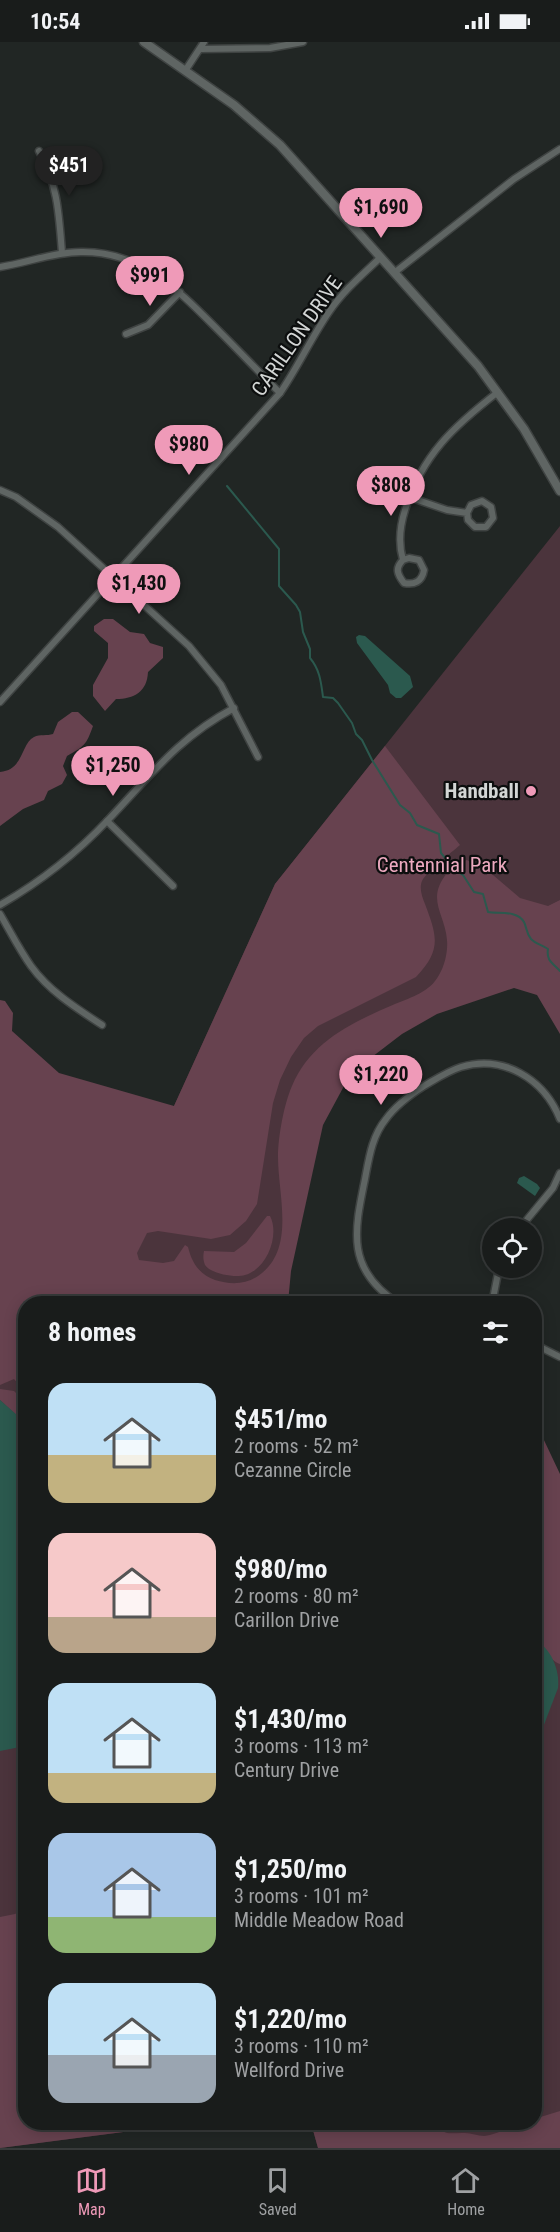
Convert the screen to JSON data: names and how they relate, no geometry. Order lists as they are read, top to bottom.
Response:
{
  "streets": {
    "street": ["CARILLON DRIVE"]
  },
  "parks": ["Centennial Park"],
  "places": ["Handball"],
  "page": {
    "status": "10:54",
    "price": [
      "$451",
      "$1,690",
      "$991",
      "$980",
      "$808",
      "$1,430",
      "$1,250",
      "$1,220"
    ],
    "heading": "8 homes",
    "list": [
      {
        "name": "$451/mo",
        "note": "2 rooms · 52 m² · Cezanne Circle"
      },
      {
        "name": "$980/mo",
        "note": "2 rooms · 80 m² · Carillon Drive"
      },
      {
        "name": "$1,430/mo",
        "note": "3 rooms · 113 m² · Century Drive"
      },
      {
        "name": "$1,250/mo",
        "note": "3 rooms · 101 m² · Middle Meadow Road"
      },
      {
        "name": "$1,220/mo",
        "note": "3 rooms · 110 m² · Wellford Drive"
      }
    ],
    "tabs": ["Map", "Saved", "Home"]
  }
}
